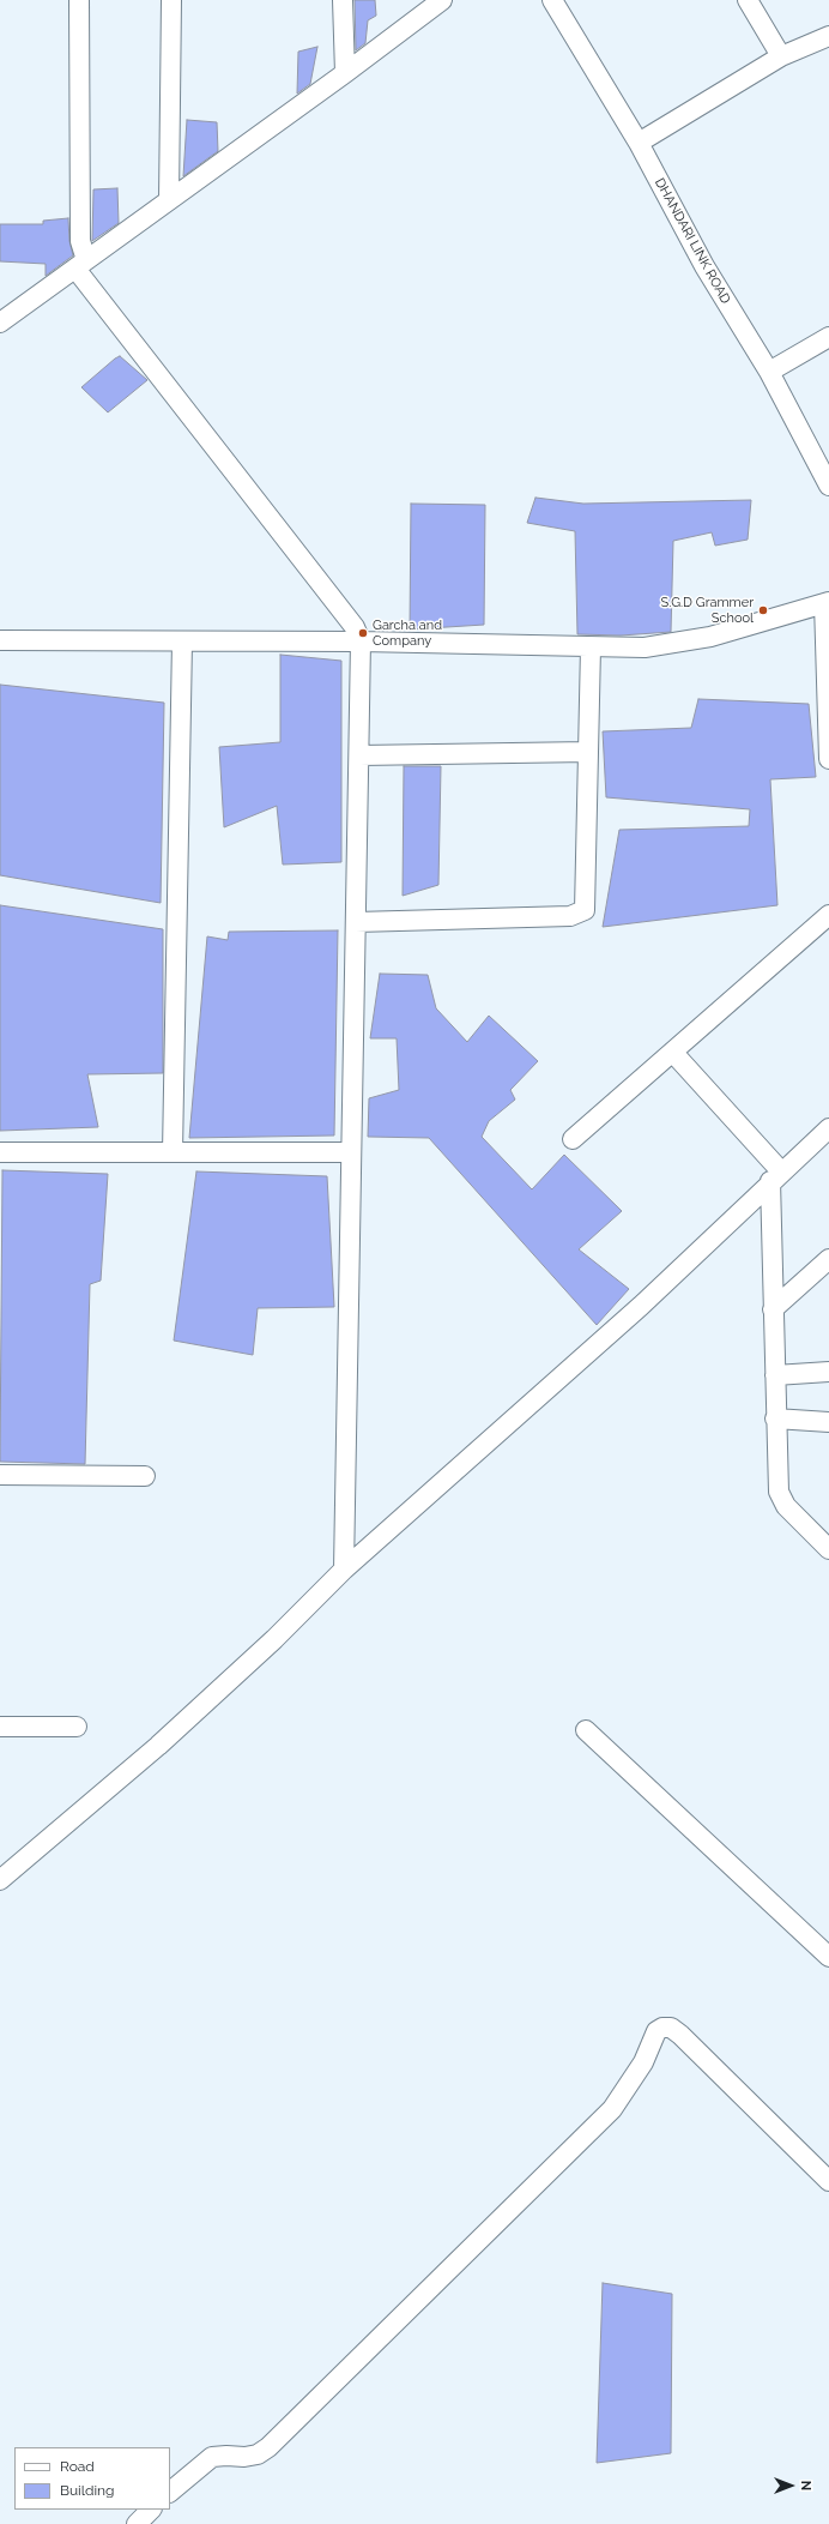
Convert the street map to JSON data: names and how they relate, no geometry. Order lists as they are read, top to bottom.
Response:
{
  "streets": {
    "street": ["DHANDARI LINK ROAD"]
  },
  "places": ["S.G.D Grammer School", "Garcha and Company"],
  "legend": ["Road", "Building"],
  "north": "right"
}
